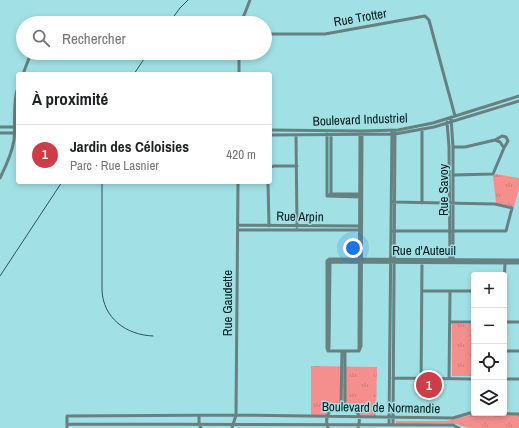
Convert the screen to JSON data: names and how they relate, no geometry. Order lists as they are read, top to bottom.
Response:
{
  "streets": {
    "street": [
      "Rue Trotter",
      "Boulevard Industriel",
      "Rue Savoy",
      "Rue Arpin",
      "Rue d'Auteuil",
      "Rue Gaudette",
      "Boulevard de Normandie"
    ]
  },
  "crossings": [
    ["Rue Trotter", "Boulevard Industriel"],
    ["Rue Trotter", "Rue Savoy"],
    ["Boulevard Industriel", "Rue Savoy"],
    ["Rue Savoy", "Rue d'Auteuil"],
    ["Rue Arpin", "Rue Gaudette"],
    ["Rue Gaudette", "Boulevard de Normandie"]
  ],
  "page": {
    "search": "Rechercher",
    "heading": "À proximité",
    "list": [
      {
        "mark": "1",
        "name": "Jardin des Céloisies",
        "note": "Parc · Rue Lasnier",
        "value": "420 m"
      }
    ],
    "map_buttons": ["+", "−"],
    "pins": "1"
  }
}
